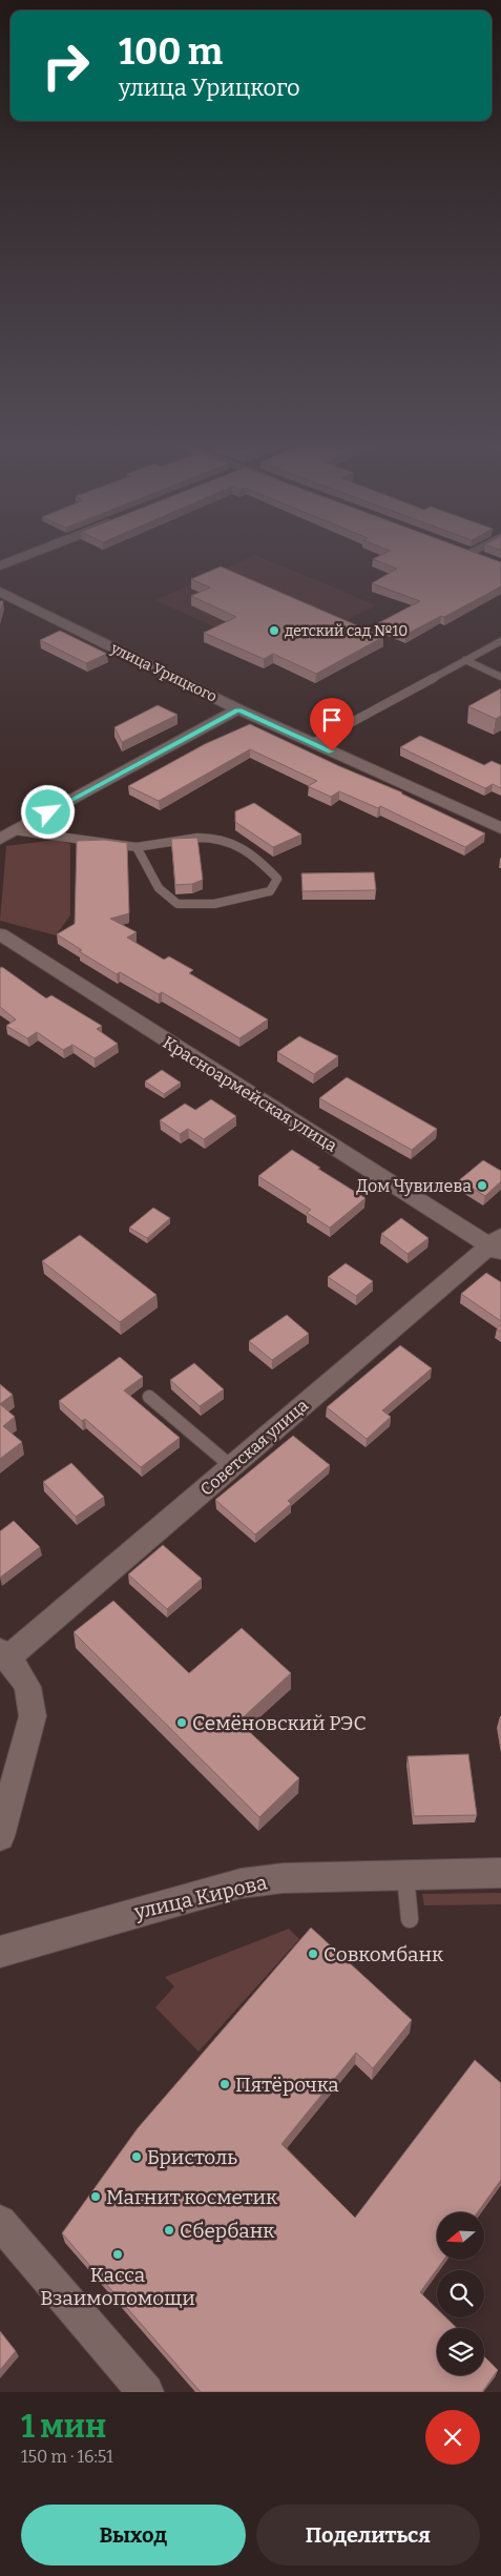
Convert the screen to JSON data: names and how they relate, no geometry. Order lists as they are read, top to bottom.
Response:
{
  "streets": {
    "street": [
      "улица Урицкого",
      "Красноармейская улица",
      "Советская улица",
      "улица Кирова"
    ]
  },
  "crossings": [
    ["Красноармейская улица", "Советская улица"]
  ],
  "places": [
    "детский сад №10",
    "Дом Чувилева",
    "Семёновский РЭС",
    "Совкомбанк",
    "Пятёрочка",
    "Бристоль",
    "Магнит косметик",
    "Сбербанк",
    "Касса Взаимопомощи"
  ],
  "north": "left",
  "page": {
    "turn": ["100 m", "улица Урицкого"],
    "heading": ["1 мин", "150 m · 16:51"],
    "buttons": ["Выход", "Поделиться"]
  }
}
